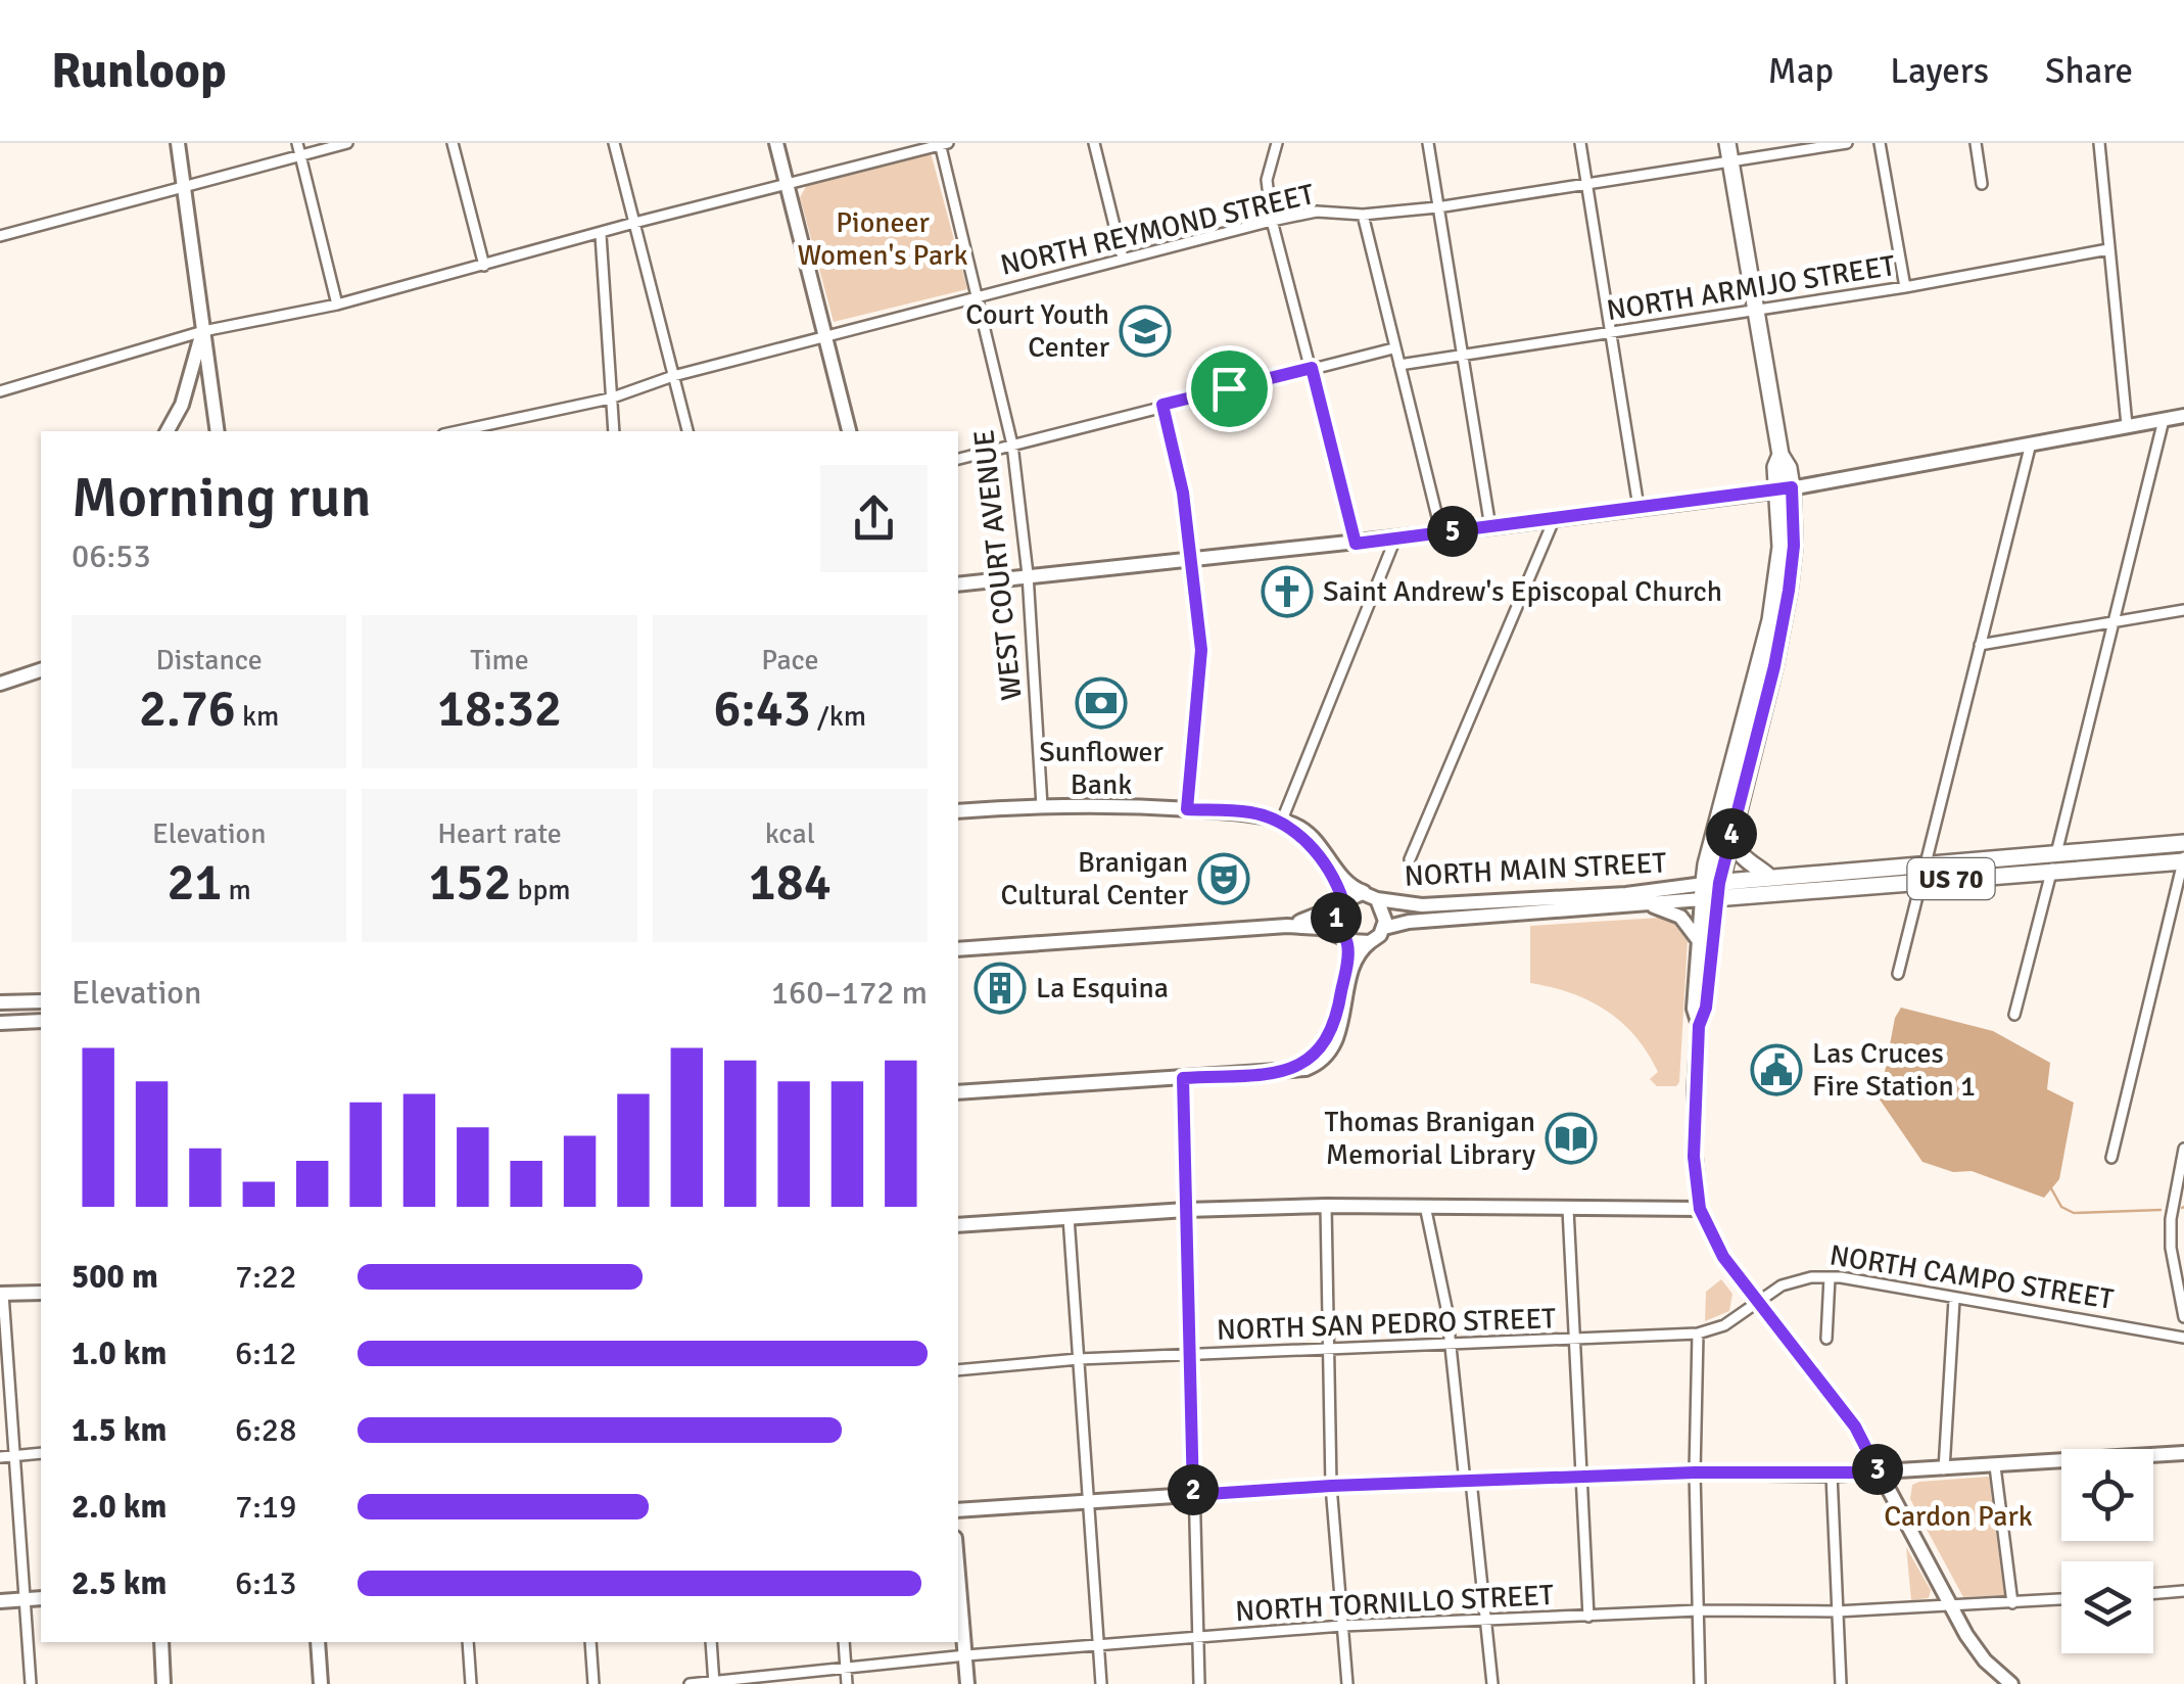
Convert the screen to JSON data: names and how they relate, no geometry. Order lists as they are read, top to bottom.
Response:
{
  "streets": {
    "main road": ["NORTH MAIN STREET", "US 70"],
    "street": [
      "NORTH REYMOND STREET",
      "NORTH ARMIJO STREET",
      "WEST COURT AVENUE",
      "NORTH CAMPO STREET",
      "NORTH SAN PEDRO STREET",
      "NORTH TORNILLO STREET"
    ]
  },
  "crossings": [
    ["NORTH REYMOND STREET", "WEST COURT AVENUE"],
    ["NORTH CAMPO STREET", "NORTH SAN PEDRO STREET"]
  ],
  "parks": ["Pioneer Women's Park", "Cardon Park"],
  "places": {
    "school or university": ["Court Youth Center"],
    "church": ["Saint Andrew's Episcopal Church"],
    "bank": ["Sunflower Bank"],
    "theatre": ["Branigan Cultural Center"],
    "building": ["La Esquina"],
    "public building": ["Las Cruces Fire Station 1"],
    "library": ["Thomas Branigan Memorial Library"]
  },
  "page": {
    "header": "Runloop",
    "nav": ["Map", "Layers", "Share"],
    "heading": ["Morning run", "06:53"],
    "pins": [
      "5",
      "4",
      "1",
      "3",
      "2"
    ],
    "stats": [
      ["Distance", "2.76 km"],
      ["Time", "18:32"],
      ["Pace", "6:43 /km"],
      ["Elevation", "21 m"],
      ["Heart rate", "152 bpm"],
      ["kcal", "184"]
    ],
    "chart": ["Elevation", "160–172 m"],
    "list": [
      {
        "name": "500 m",
        "note": "7:22"
      },
      {
        "name": "1.0 km",
        "note": "6:12"
      },
      {
        "name": "1.5 km",
        "note": "6:28"
      },
      {
        "name": "2.0 km",
        "note": "7:19"
      },
      {
        "name": "2.5 km",
        "note": "6:13"
      }
    ]
  }
}
